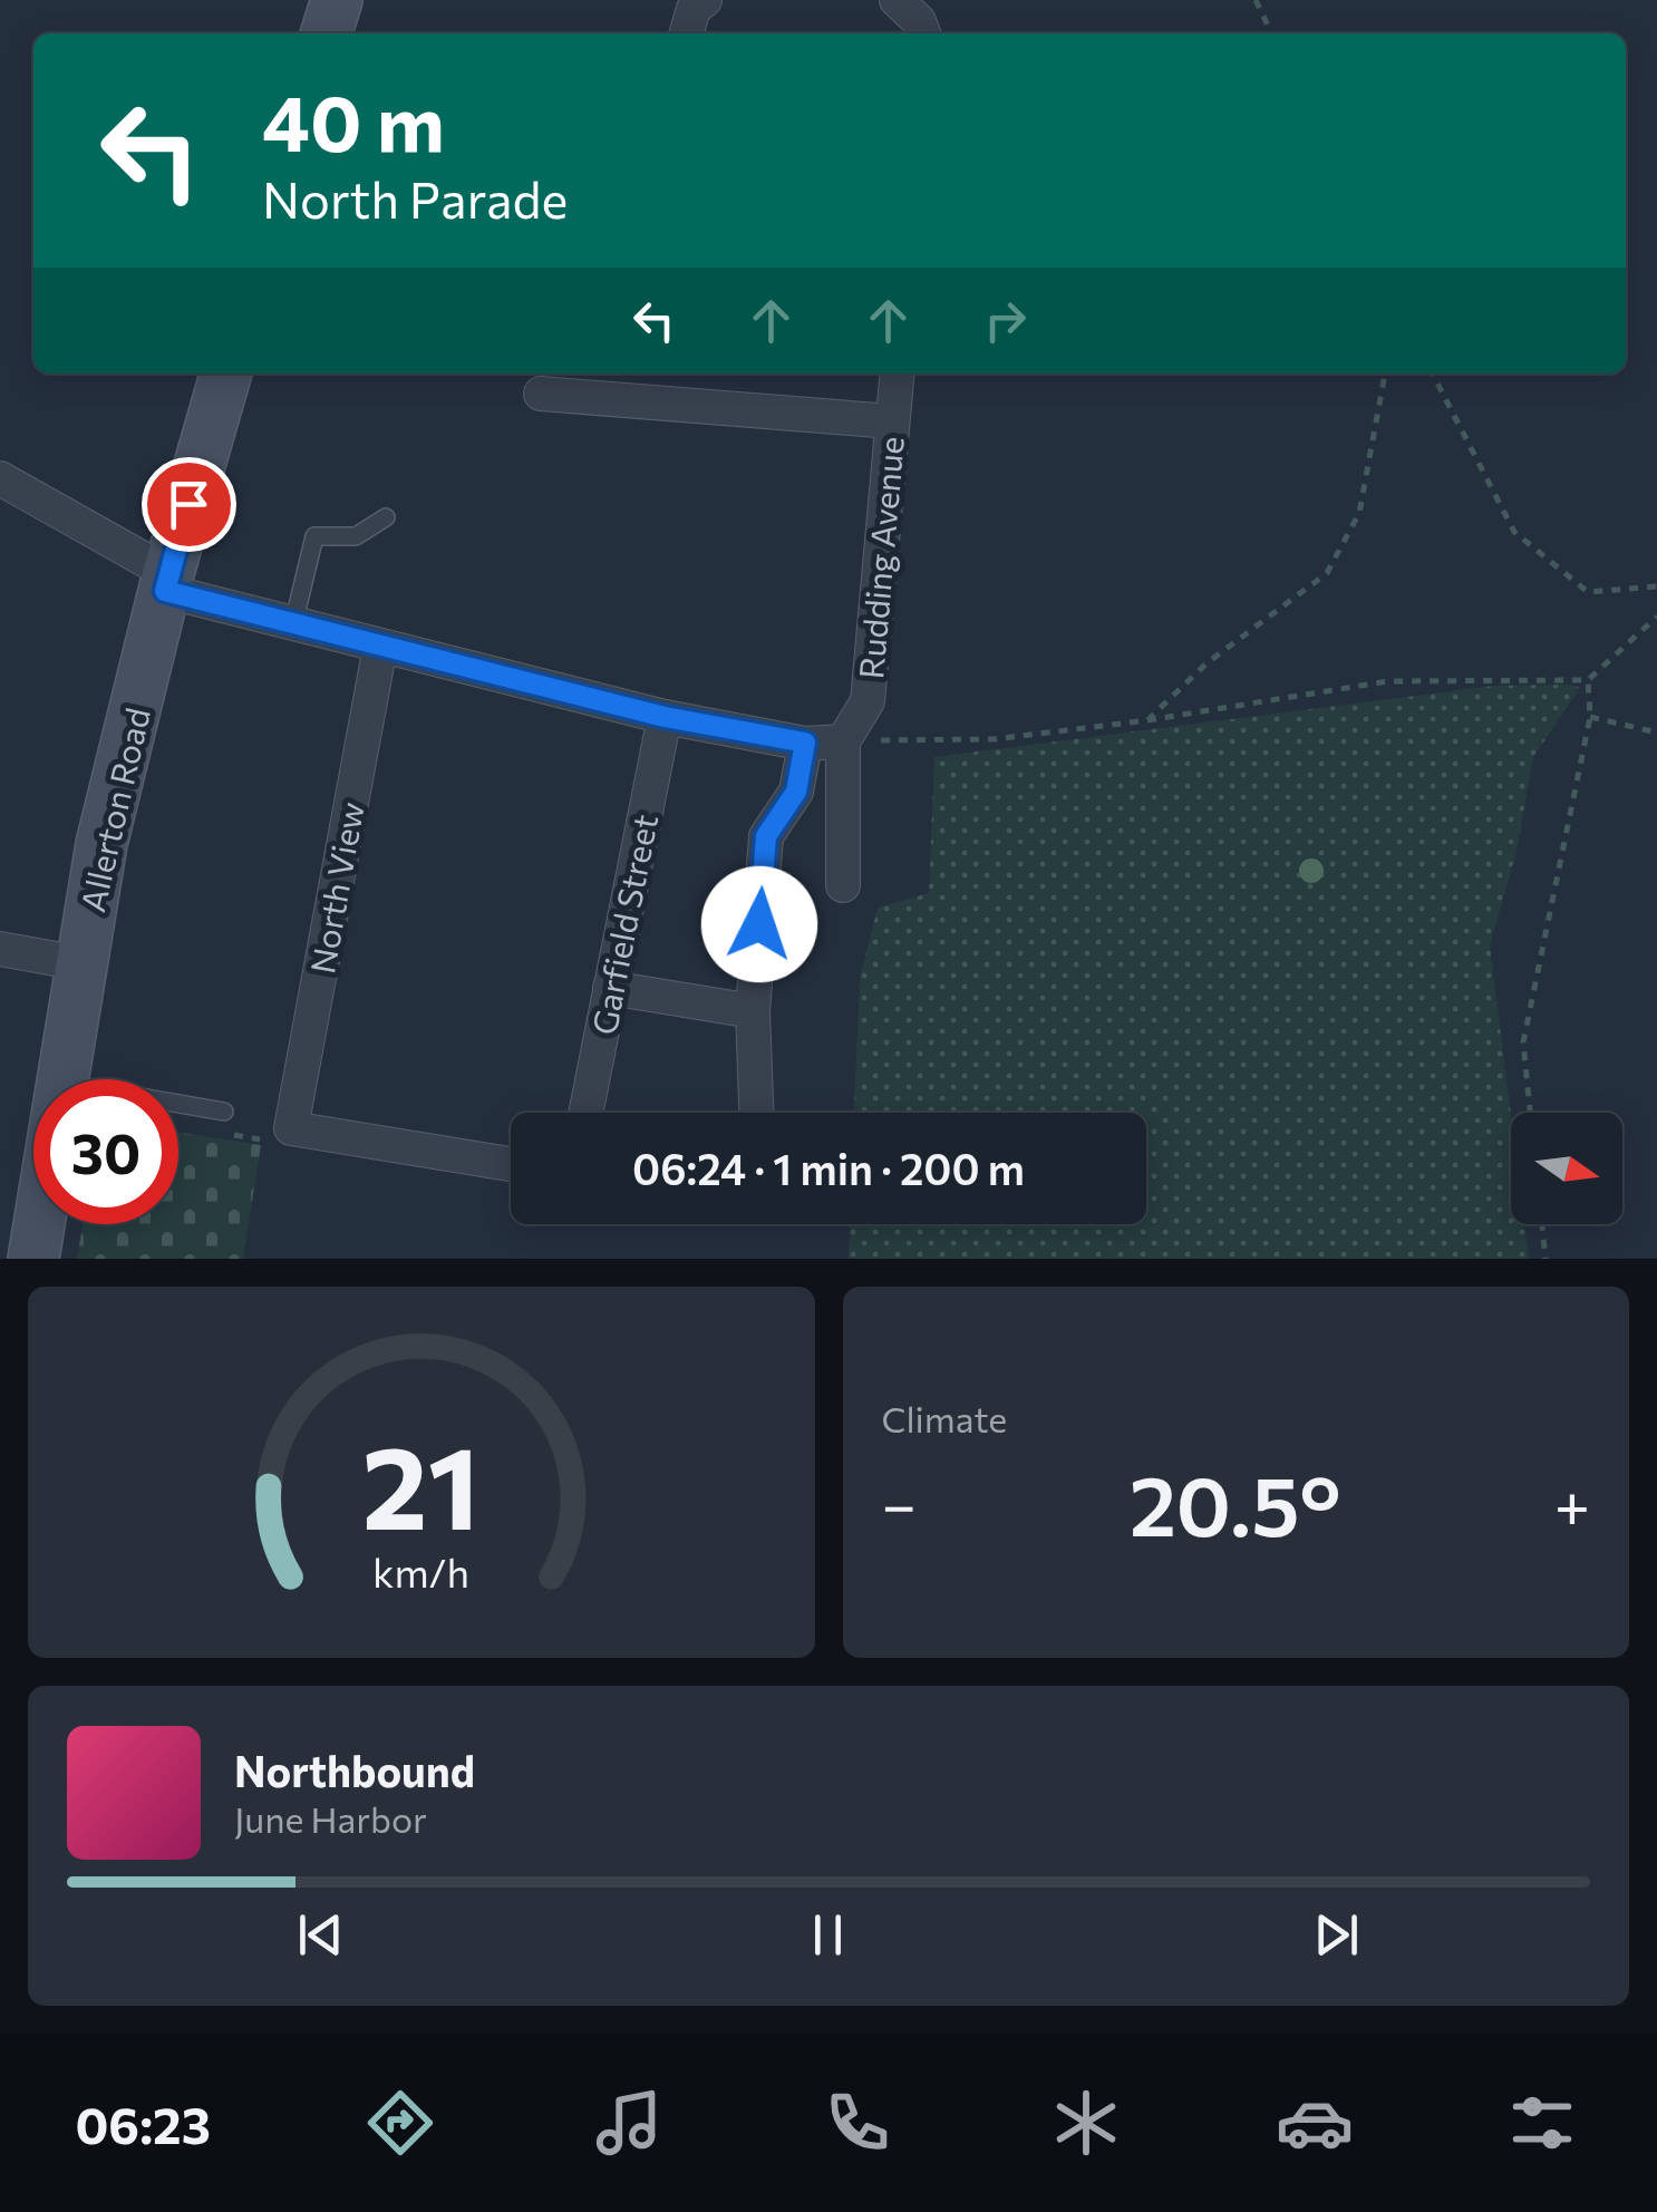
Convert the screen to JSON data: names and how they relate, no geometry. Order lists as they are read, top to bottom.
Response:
{
  "streets": {
    "street": [
      "Rudding Avenue",
      "Allerton Road",
      "North View",
      "Garfield Street"
    ]
  },
  "north": "right",
  "page": {
    "turn": ["40 m", "North Parade"],
    "limit": "30",
    "trip": "06:24 · 1 min · 200 m",
    "tile": "Climate",
    "heat": ["−", "20.5°", "+"],
    "song": ["Northbound", "June Harbor"],
    "tabs": "06:23",
    "gauge": ["21", "km/h"]
  }
}
